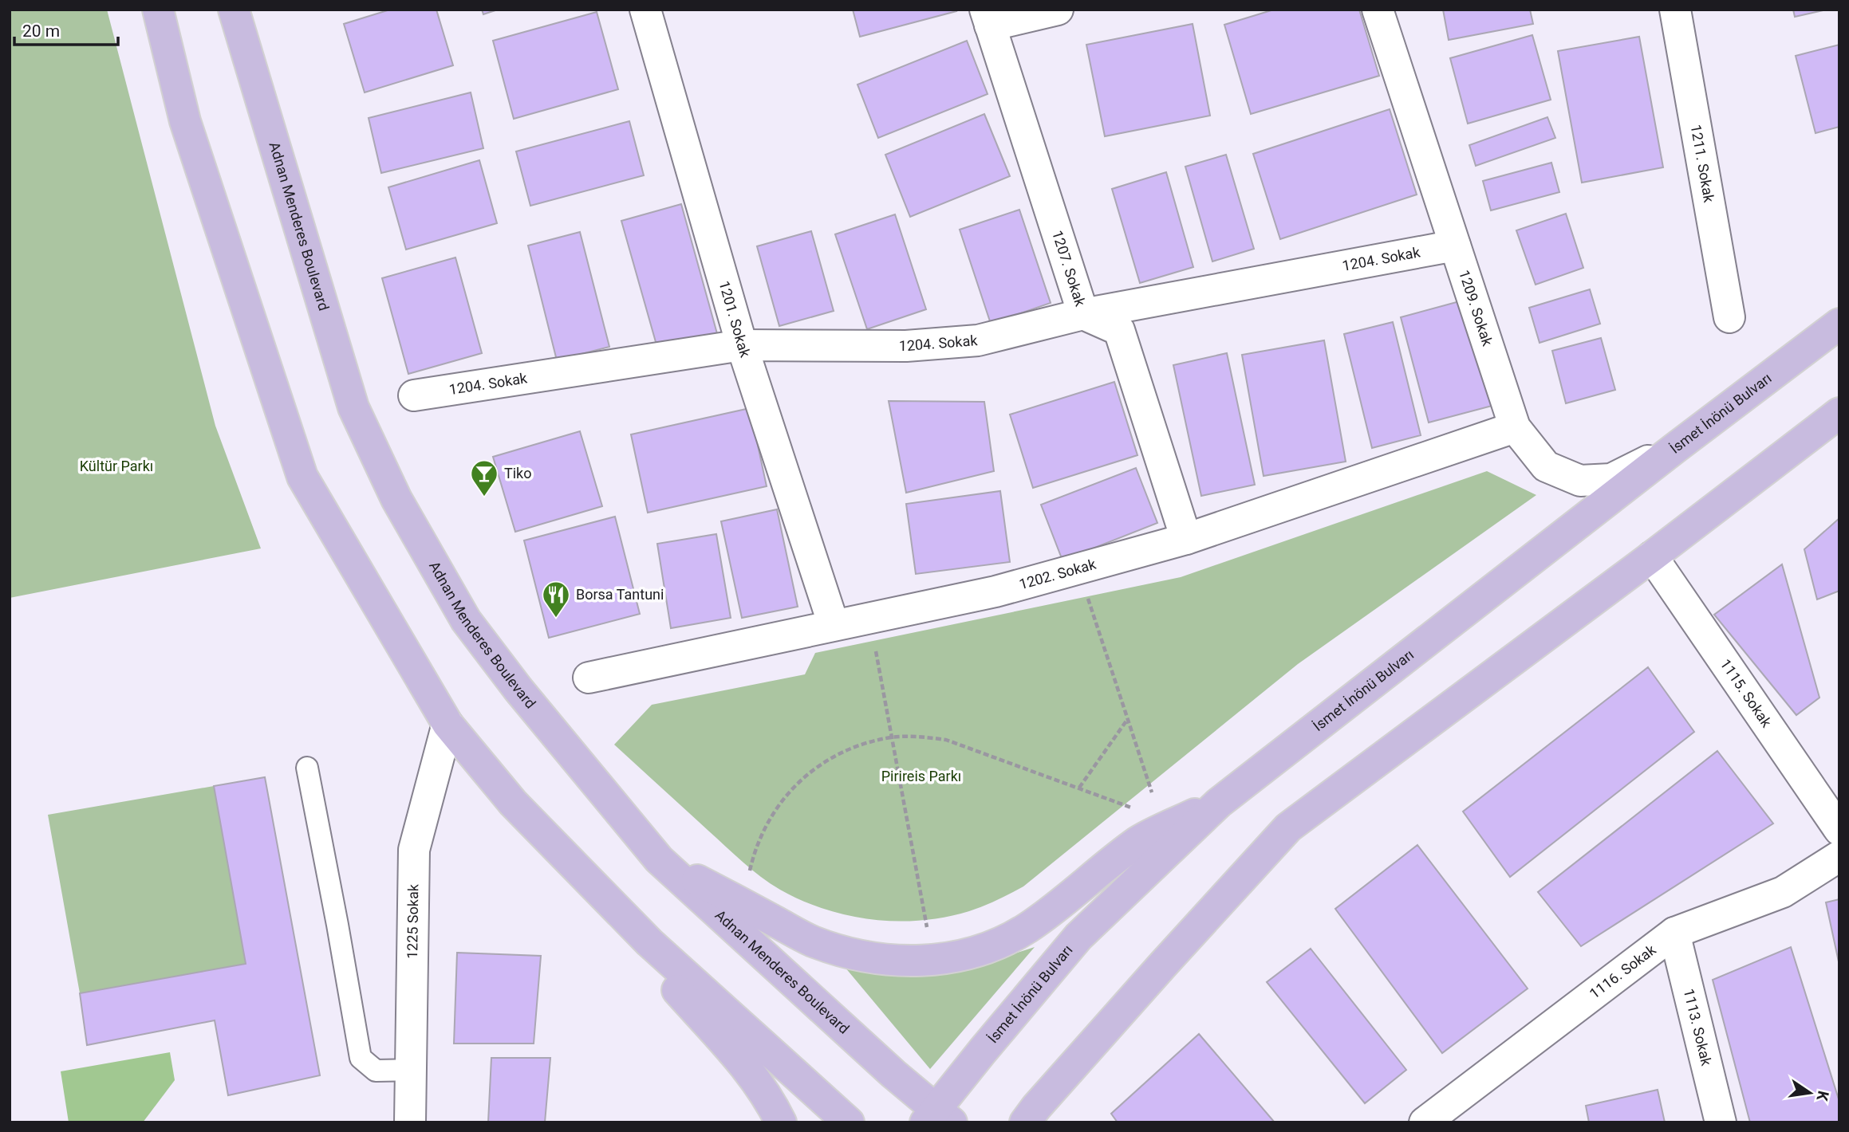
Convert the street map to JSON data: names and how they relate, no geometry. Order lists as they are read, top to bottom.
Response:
{
  "streets": {
    "main road": ["Adnan Menderes Boulevard", "İsmet İnönü Bulvarı"],
    "street": [
      "1211. Sokak",
      "1204. Sokak",
      "1207. Sokak",
      "1209. Sokak",
      "1201. Sokak",
      "1202. Sokak",
      "1115. Sokak",
      "1225 Sokak",
      "1116. Sokak",
      "1113. Sokak"
    ]
  },
  "crossings": [
    ["Adnan Menderes Boulevard", "İsmet İnönü Bulvarı"],
    ["1204. Sokak", "1207. Sokak"],
    ["1204. Sokak", "1209. Sokak"],
    ["1204. Sokak", "1201. Sokak"],
    ["1207. Sokak", "1202. Sokak"],
    ["1209. Sokak", "İsmet İnönü Bulvarı"],
    ["1209. Sokak", "1202. Sokak"],
    ["1201. Sokak", "1202. Sokak"],
    ["1116. Sokak", "1113. Sokak"]
  ],
  "parks": ["Kültür Parkı", "Pirireis Parkı"],
  "places": {
    "bar": ["Тiko"],
    "restaurant": ["Borsa Tantuni"]
  },
  "scale_bar": "20 m",
  "north": "right"
}
